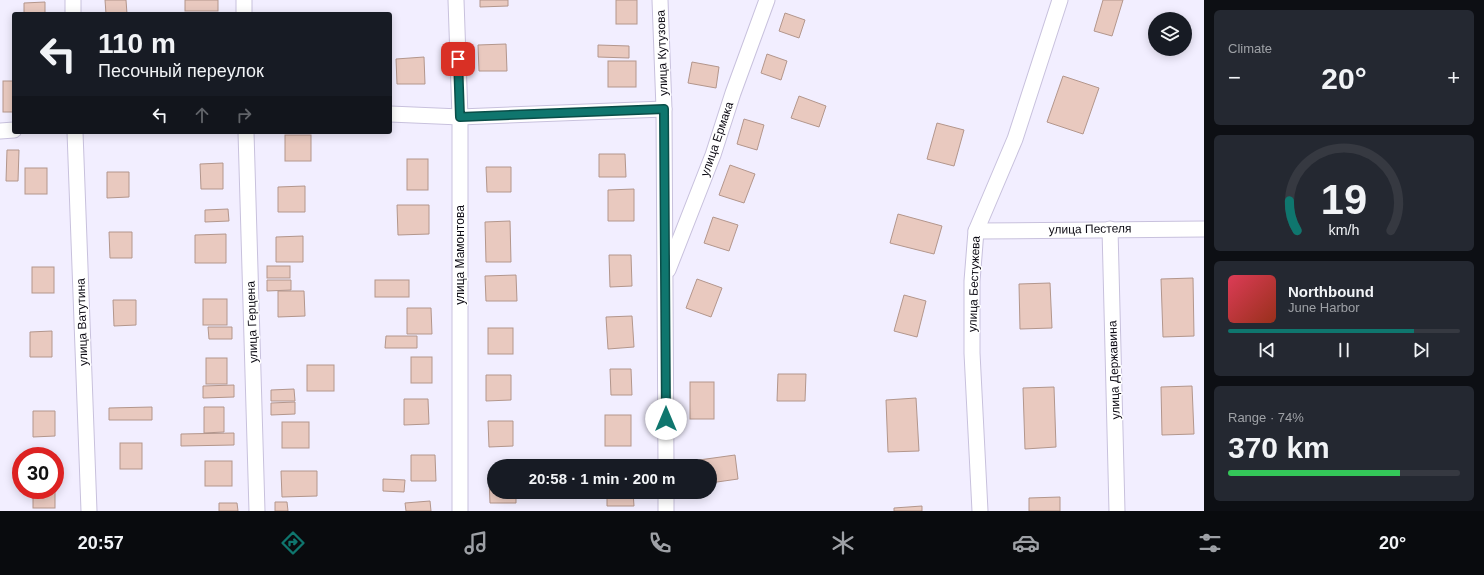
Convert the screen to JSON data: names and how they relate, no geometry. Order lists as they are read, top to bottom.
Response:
{
  "streets": {
    "street": [
      "улица Кутузова",
      "улица Ермака",
      "улица Пестеля",
      "улица Мамонтова",
      "улица Бестужева",
      "улица Ватутина",
      "улица Герцена",
      "улица Державина"
    ]
  },
  "crossings": [
    ["улица Кутузова", "улица Ермака"],
    ["улица Пестеля", "улица Бестужева"],
    ["улица Пестеля", "улица Державина"]
  ],
  "page": {
    "tile": [
      "Climate",
      ["Range · 74%", "370 km"]
    ],
    "turn": ["110 m", "Песочный переулок"],
    "heat": ["−", "20°", "+"],
    "song": ["Northbound", "June Harbor"],
    "limit": "30",
    "trip": "20:58 · 1 min · 200 m",
    "tabs": ["20:57", "20°"],
    "gauge": ["19", "km/h"]
  }
}
